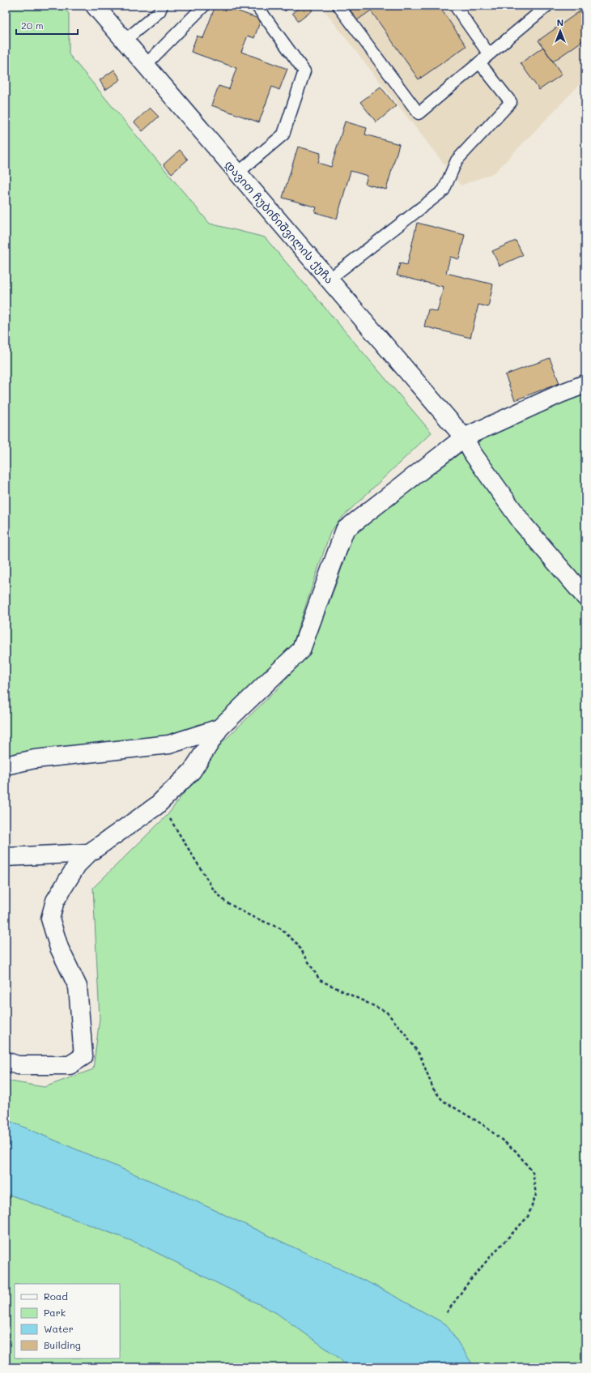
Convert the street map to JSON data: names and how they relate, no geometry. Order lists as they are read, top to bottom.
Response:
{
  "streets": {
    "street": ["დავით ჩუბინიშვილის ქუჩა"]
  },
  "legend": [
    "Road",
    "Park",
    "Water",
    "Building"
  ],
  "scale_bar": "20 m",
  "north": "top"
}
